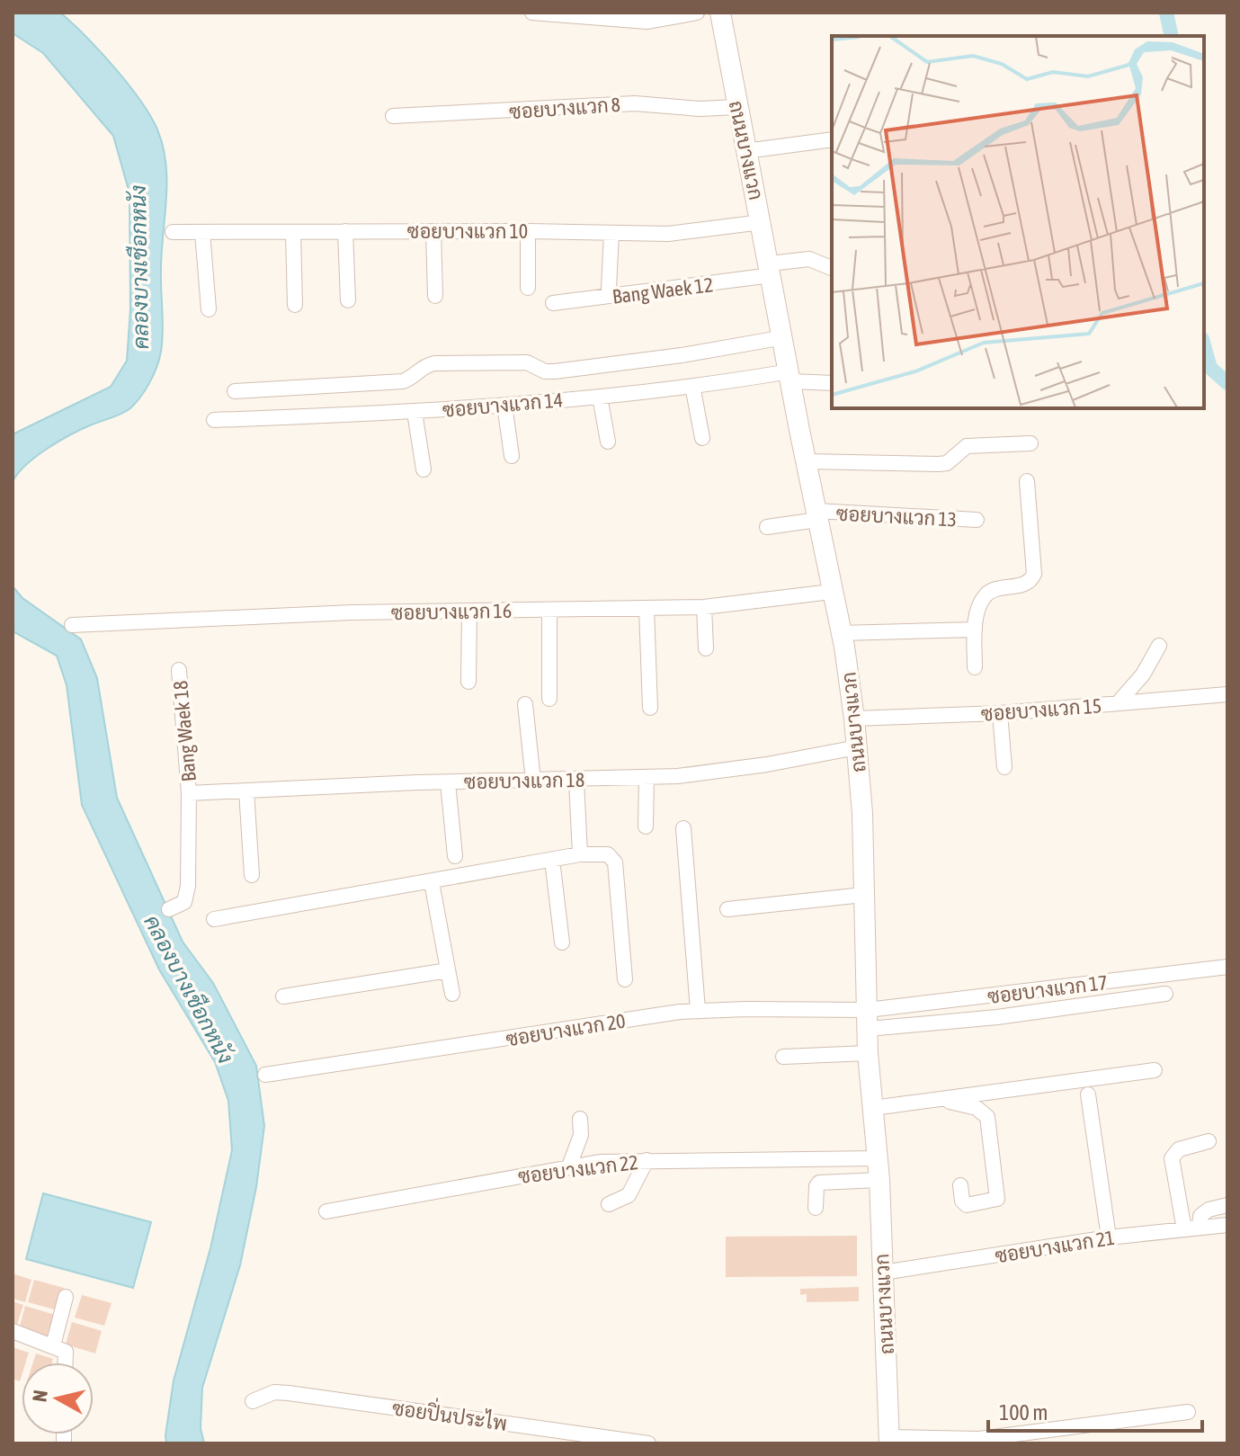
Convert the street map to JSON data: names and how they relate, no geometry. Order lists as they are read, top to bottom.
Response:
{
  "streets": {
    "main road": ["ถนนบางแวก"],
    "street": [
      "ซอยบางแวก 8",
      "ซอยบางแวก 10",
      "Bang Waek 12",
      "ซอยบางแวก 14",
      "ซอยบางแวก 13",
      "ซอยบางแวก 16",
      "ซอยบางแวก 15",
      "Bang Waek 18",
      "ซอยบางแวก 18",
      "ซอยบางแวก 17",
      "ซอยบางแวก 20",
      "ซอยบางแวก 22",
      "ซอยบางแวก 21",
      "ซอยปิ่นประไพ"
    ]
  },
  "crossings": [
    ["ซอยบางแวก 8", "ถนนบางแวก"],
    ["ถนนบางแวก", "ซอยบางแวก 10"],
    ["ถนนบางแวก", "Bang Waek 12"],
    ["ถนนบางแวก", "ซอยบางแวก 14"],
    ["ถนนบางแวก", "ซอยบางแวก 13"],
    ["ถนนบางแวก", "ซอยบางแวก 16"],
    ["ถนนบางแวก", "ซอยบางแวก 15"],
    ["ถนนบางแวก", "ซอยบางแวก 18"],
    ["ถนนบางแวก", "ซอยบางแวก 17"],
    ["ถนนบางแวก", "ซอยบางแวก 20"],
    ["ถนนบางแวก", "ซอยบางแวก 22"],
    ["ถนนบางแวก", "ซอยบางแวก 21"],
    ["Bang Waek 18", "ซอยบางแวก 18"],
    ["ซอยบางแวก 17", "ซอยบางแวก 20"]
  ],
  "water": ["คลองบางเชือกหนัง"],
  "scale_bar": "100 m",
  "north": "left"
}
